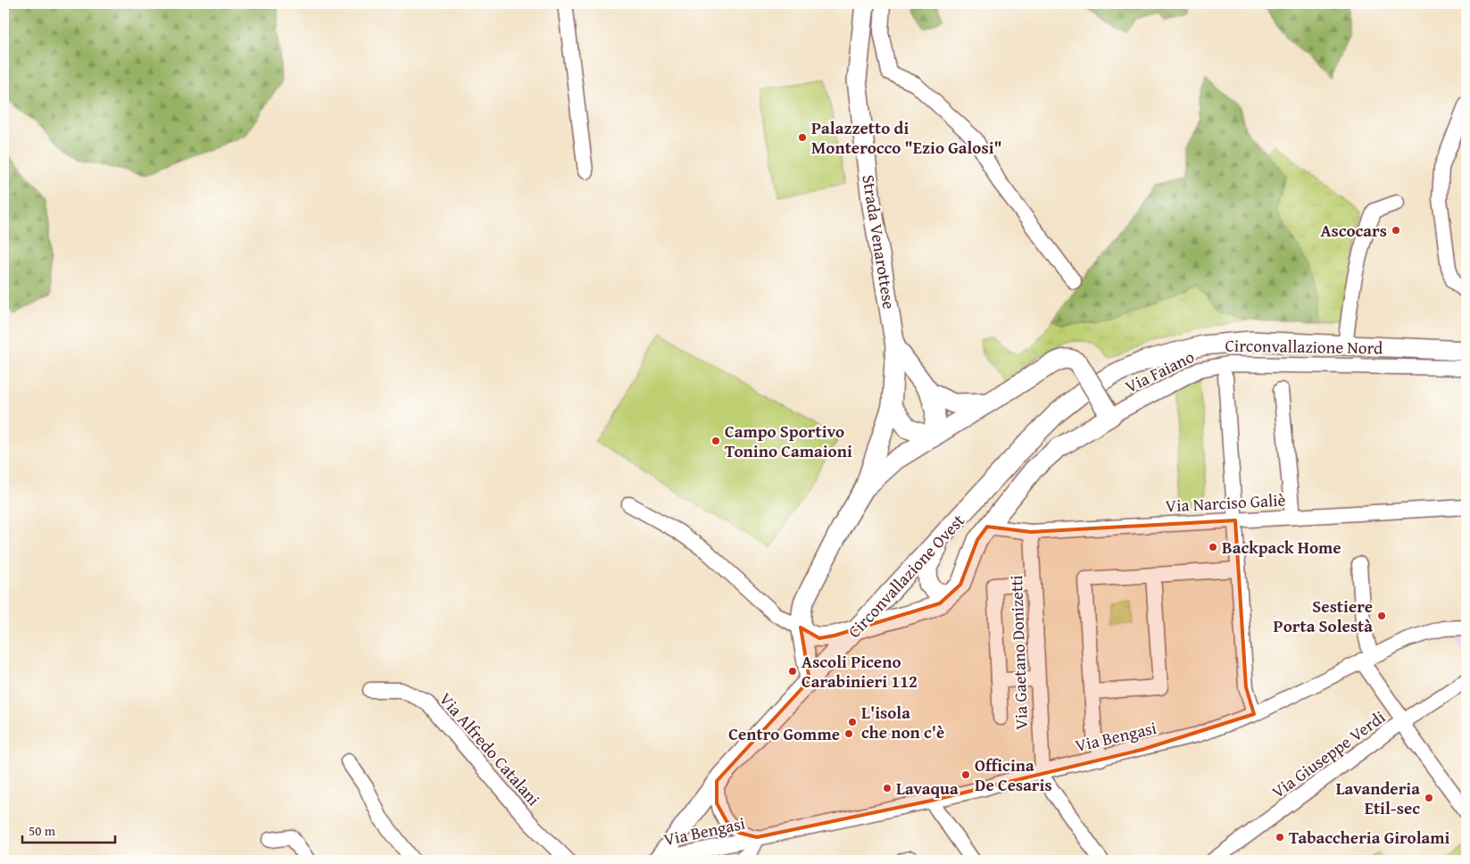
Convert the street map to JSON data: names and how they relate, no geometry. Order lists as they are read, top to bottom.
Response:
{
  "streets": {
    "main road": ["Strada Venarottese", "Circonvallazione Nord", "Circonvallazione Ovest"],
    "street": [
      "Via Faiano",
      "Via Narciso Galiè",
      "Via Gaetano Donizetti",
      "Via Bengasi",
      "Via Alfredo Catalani",
      "Via Giuseppe Verdi"
    ]
  },
  "crossings": [
    ["Strada Venarottese", "Via Faiano"],
    ["Strada Venarottese", "Circonvallazione Ovest"],
    ["Circonvallazione Nord", "Circonvallazione Ovest"],
    ["Via Narciso Galiè", "Via Gaetano Donizetti"],
    ["Circonvallazione Ovest", "Via Bengasi"],
    ["Via Gaetano Donizetti", "Via Bengasi"]
  ],
  "places": [
    "Palazzetto di Monterocco \"Ezio Galosi\"",
    "Ascocars",
    "Campo Sportivo Tonino Camaioni",
    "Backpack Home",
    "Sestiere Porta Solestà",
    "Ascoli Piceno Carabinieri 112",
    "L'isola che non c'è",
    "Centro Gomme",
    "Officina De Cesaris",
    "Lavaqua",
    "Lavanderia Etil-sec",
    "Tabaccheria Girolami"
  ],
  "scale_bar": "50 m"
}
